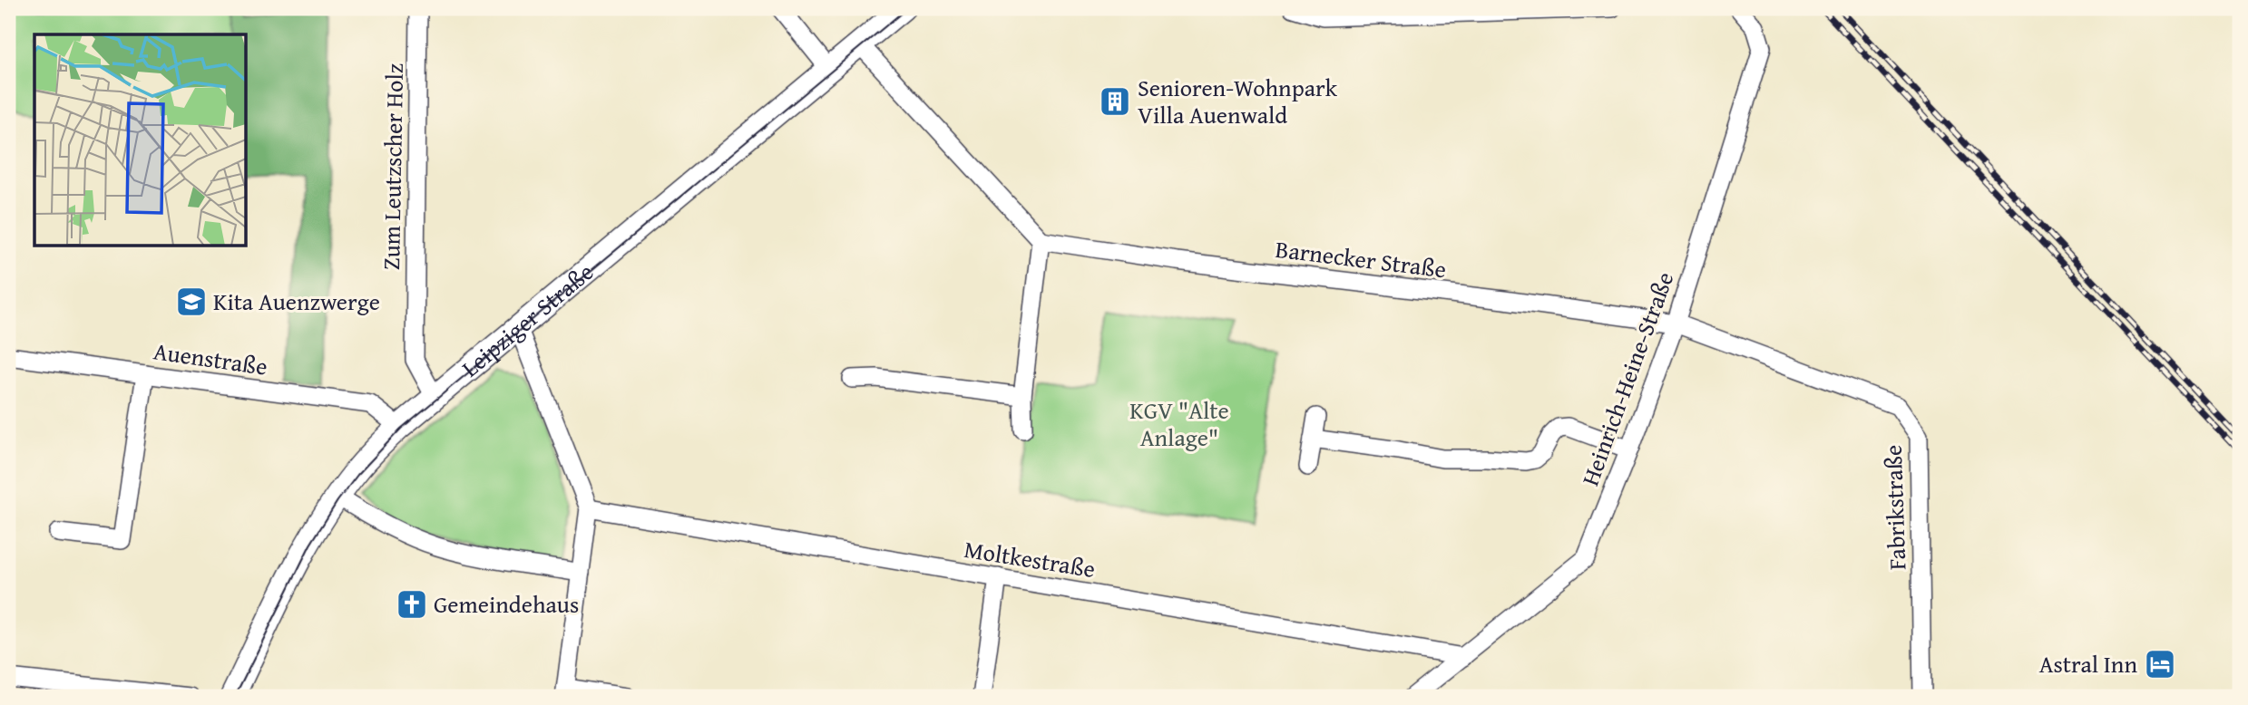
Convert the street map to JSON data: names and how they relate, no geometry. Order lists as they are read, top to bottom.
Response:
{
  "streets": {
    "street": [
      "Zum Leutzscher Holz",
      "Barnecker Straße",
      "Leipziger Straße",
      "Auenstraße",
      "Heinrich-Heine-Straße",
      "Fabrikstraße",
      "Moltkestraße"
    ]
  },
  "crossings": [
    ["Zum Leutzscher Holz", "Leipziger Straße"],
    ["Barnecker Straße", "Heinrich-Heine-Straße"],
    ["Barnecker Straße", "Fabrikstraße"],
    ["Leipziger Straße", "Auenstraße"],
    ["Heinrich-Heine-Straße", "Fabrikstraße"],
    ["Heinrich-Heine-Straße", "Moltkestraße"]
  ],
  "parks": ["KGV \"Alte Anlage\""],
  "places": {
    "building": ["Senioren-Wohnpark Villa Auenwald"],
    "school or university": ["Kita Auenzwerge"],
    "church": ["Gemeindehaus"],
    "hotel": ["Astral Inn"]
  }
}
